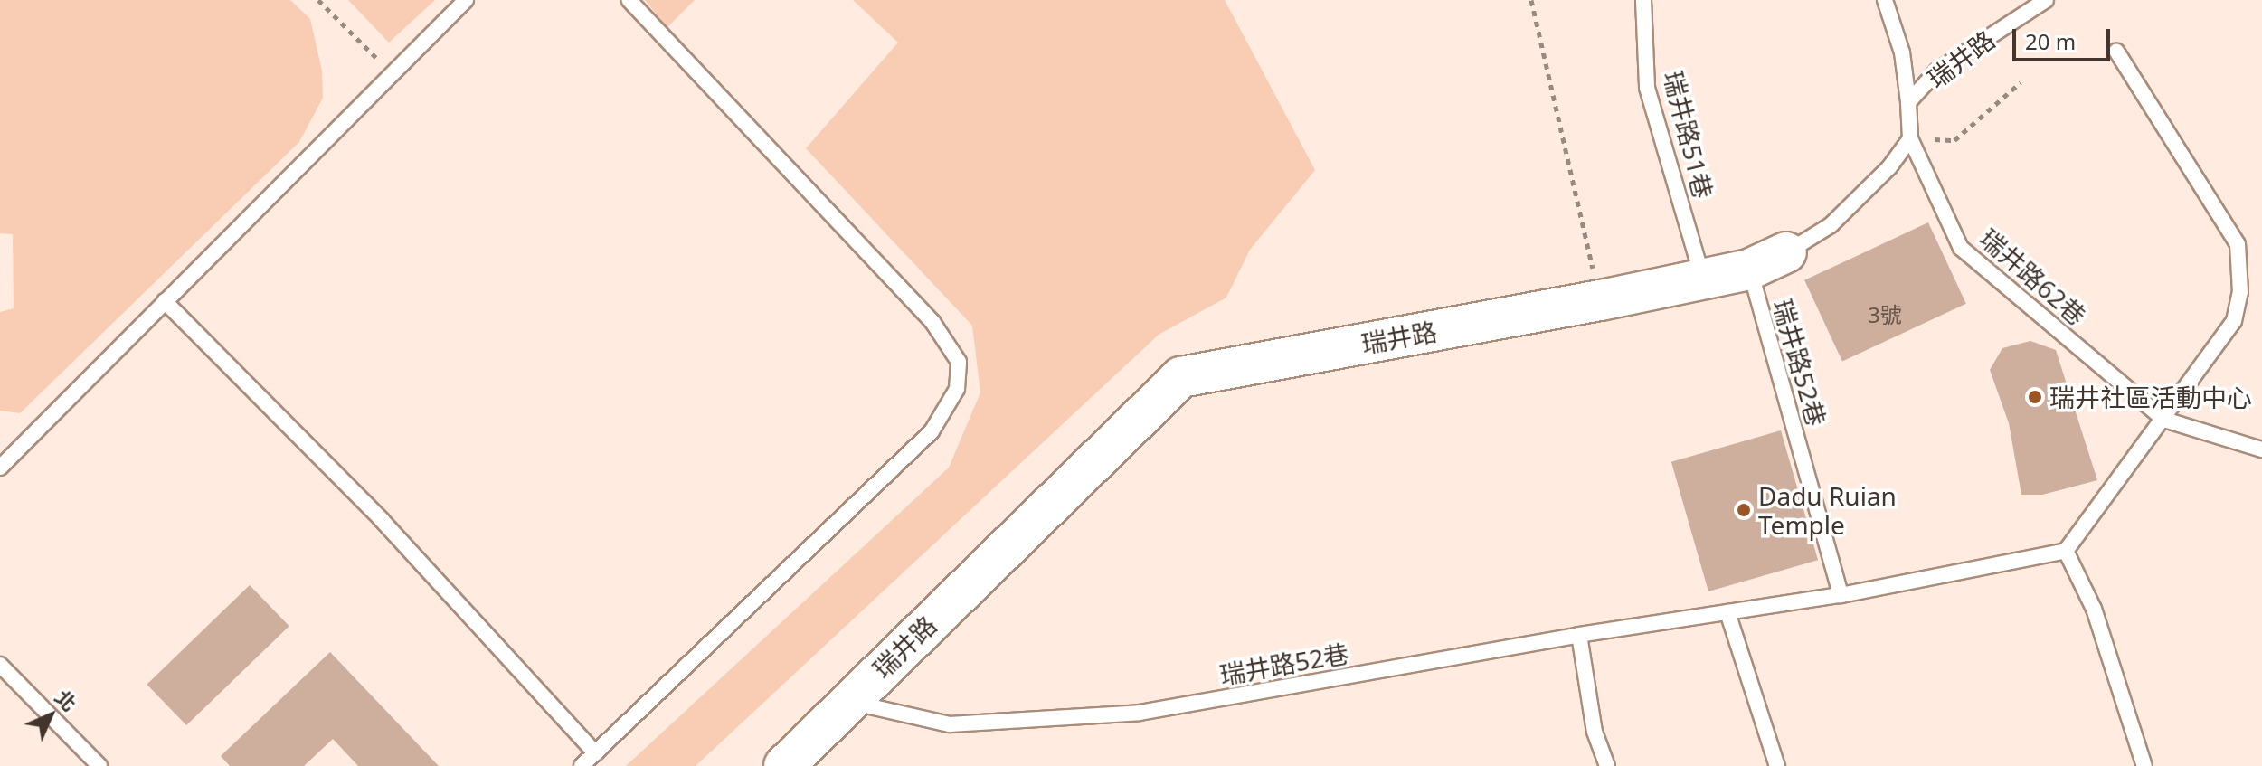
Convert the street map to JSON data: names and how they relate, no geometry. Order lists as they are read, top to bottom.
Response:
{
  "streets": {
    "street": ["瑞井路"],
    "lane": ["瑞井路51巷", "瑞井路62巷", "瑞井路52巷"]
  },
  "crossings": [
    ["瑞井路", "瑞井路51巷"],
    ["瑞井路", "瑞井路62巷"],
    ["瑞井路", "瑞井路52巷"]
  ],
  "places": ["瑞井社區活動中心", "Dadu Ruian Temple"],
  "house_numbers": ["3號"],
  "scale_bar": "20 m",
  "north": "top right"
}
